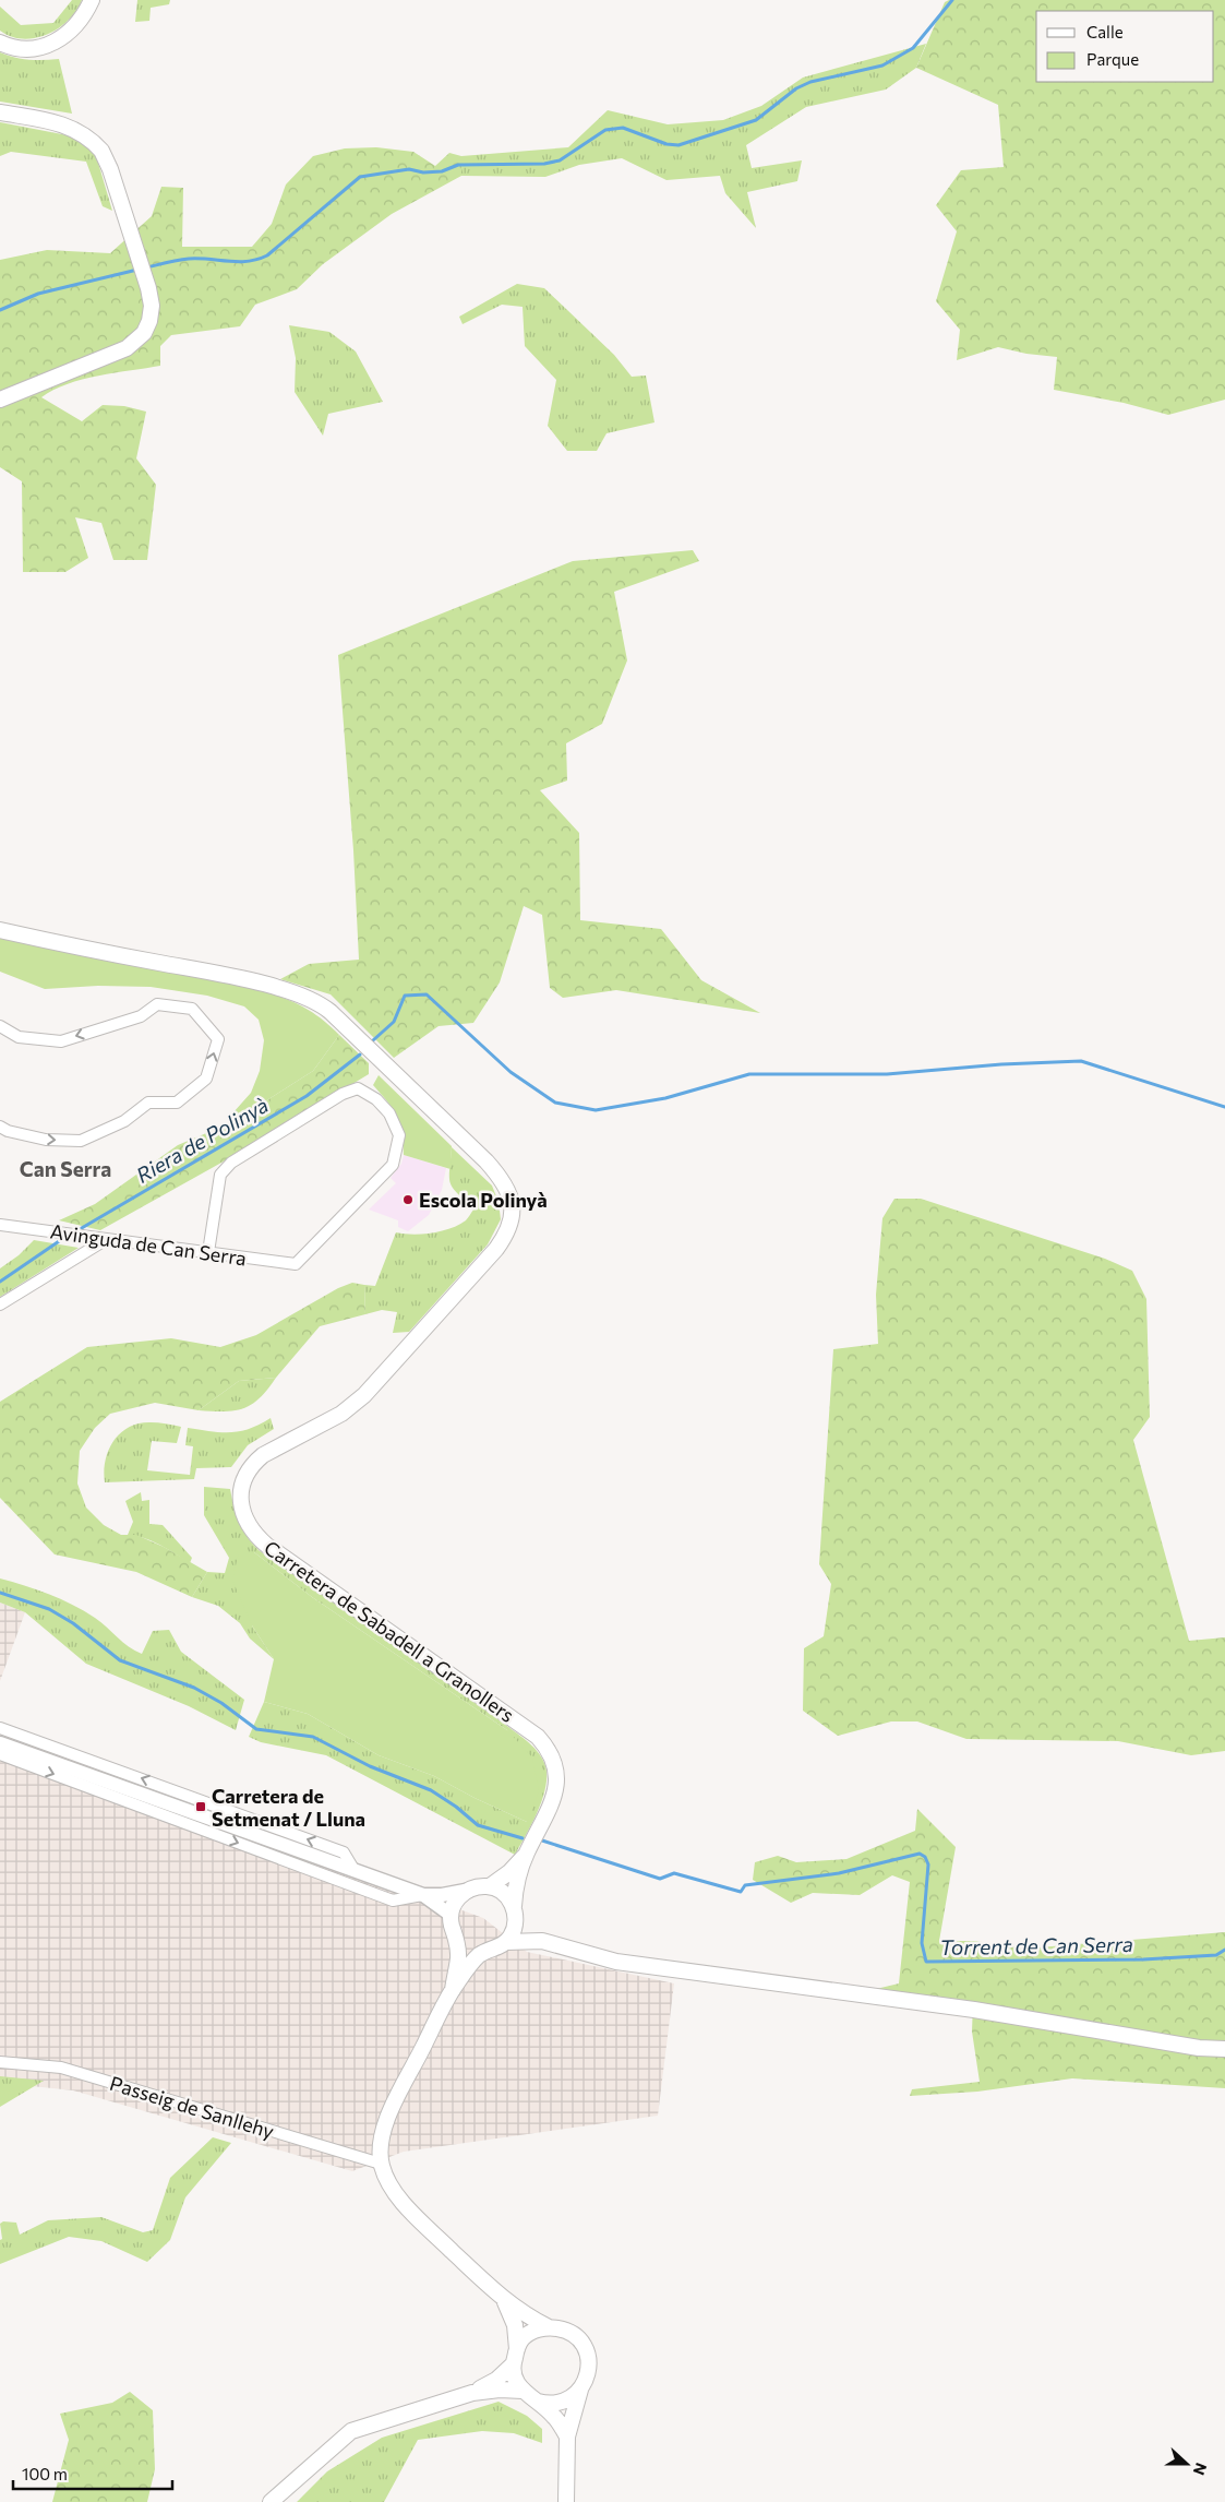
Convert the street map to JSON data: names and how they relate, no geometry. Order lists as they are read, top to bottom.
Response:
{
  "streets": {
    "main road": ["Carretera de Sabadell a Granollers"],
    "street": ["Avinguda de Can Serra", "Passeig de Sanllehy"]
  },
  "districts": ["Can Serra"],
  "water": ["Riera de Polinyà", "Torrent de Can Serra"],
  "places": {
    "other": ["Escola Polinyà"],
    "transit": ["Carretera de Setmenat / Lluna"]
  },
  "legend": ["Calle", "Parque"],
  "scale_bar": "100 m",
  "north": "right"
}
